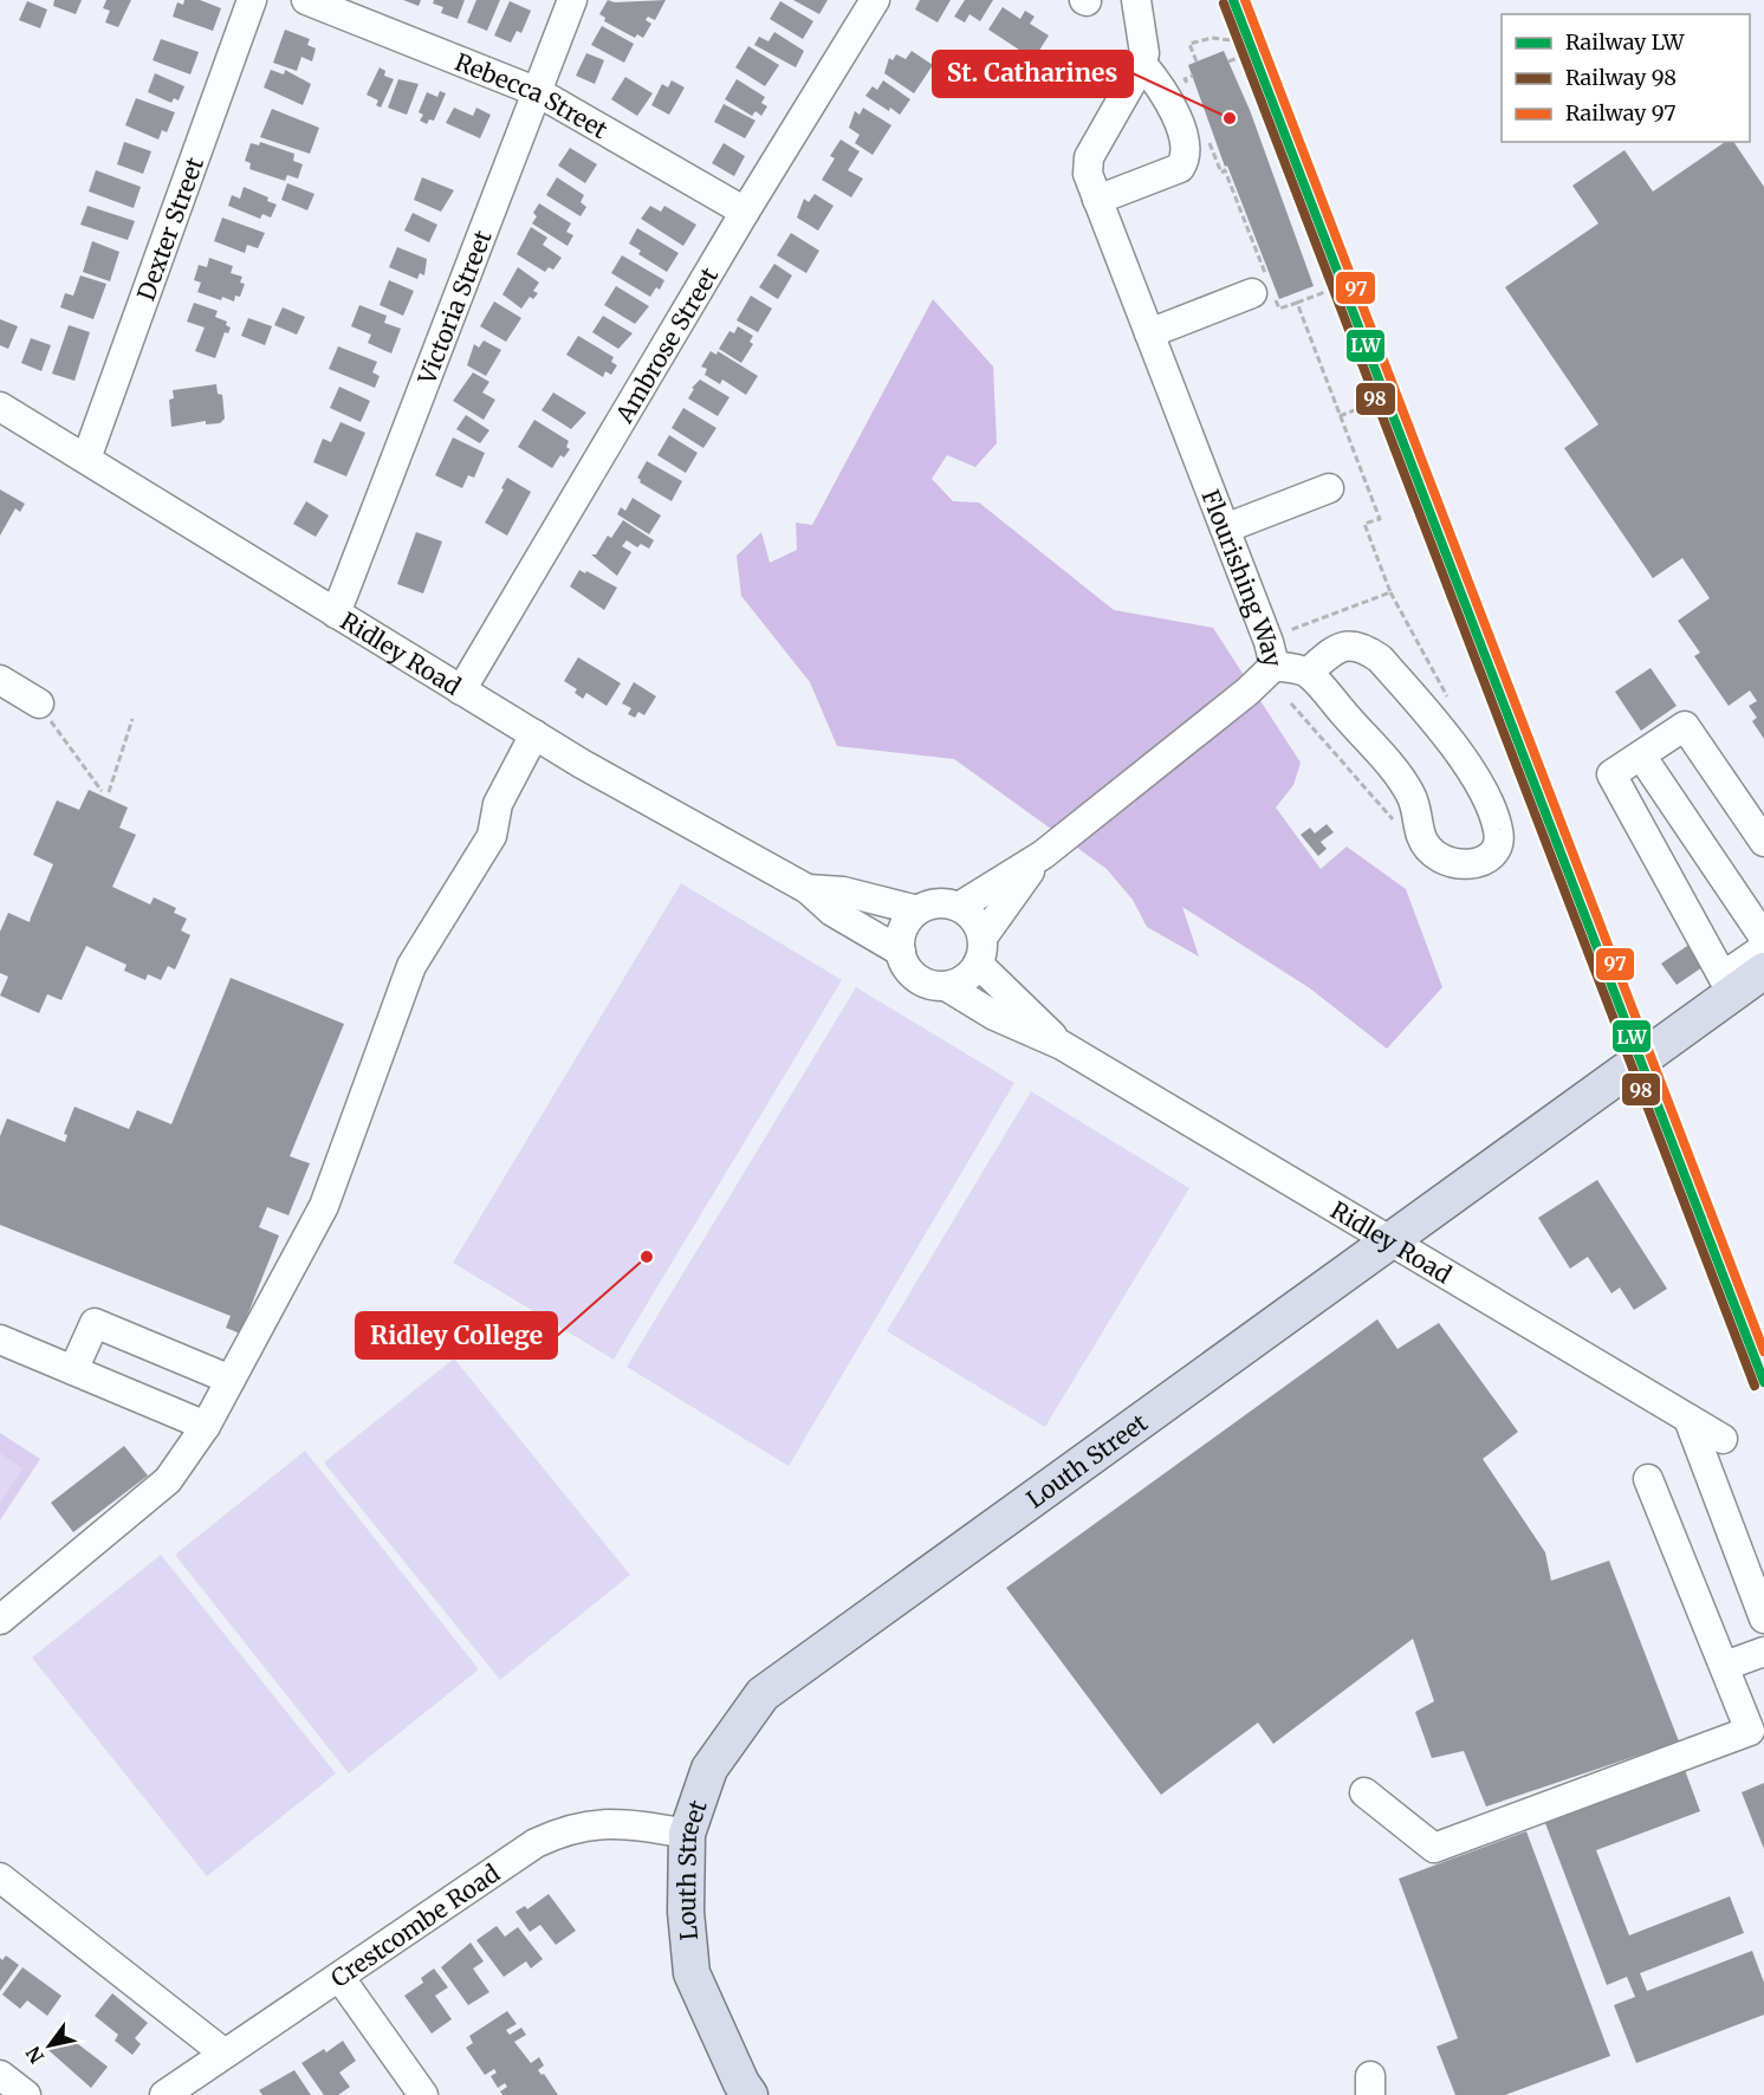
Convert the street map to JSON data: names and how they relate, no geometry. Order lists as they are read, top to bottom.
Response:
{
  "streets": {
    "main road": ["Louth Street"],
    "street": [
      "Rebecca Street",
      "Dexter Street",
      "Victoria Street",
      "Ambrose Street",
      "Flourishing Way",
      "Ridley Road",
      "Crestcombe Road"
    ]
  },
  "crossings": [
    ["Rebecca Street", "Victoria Street"],
    ["Rebecca Street", "Ambrose Street"],
    ["Dexter Street", "Ridley Road"],
    ["Victoria Street", "Ridley Road"],
    ["Ambrose Street", "Ridley Road"],
    ["Flourishing Way", "Ridley Road"],
    ["Ridley Road", "Louth Street"],
    ["Louth Street", "Crestcombe Road"]
  ],
  "places": ["St. Catharines", "Ridley College"],
  "lines": ["rail line LW", "rail line 97", "rail line 98"],
  "legend": ["Railway LW", "Railway 98", "Railway 97"],
  "north": "bottom left"
}
